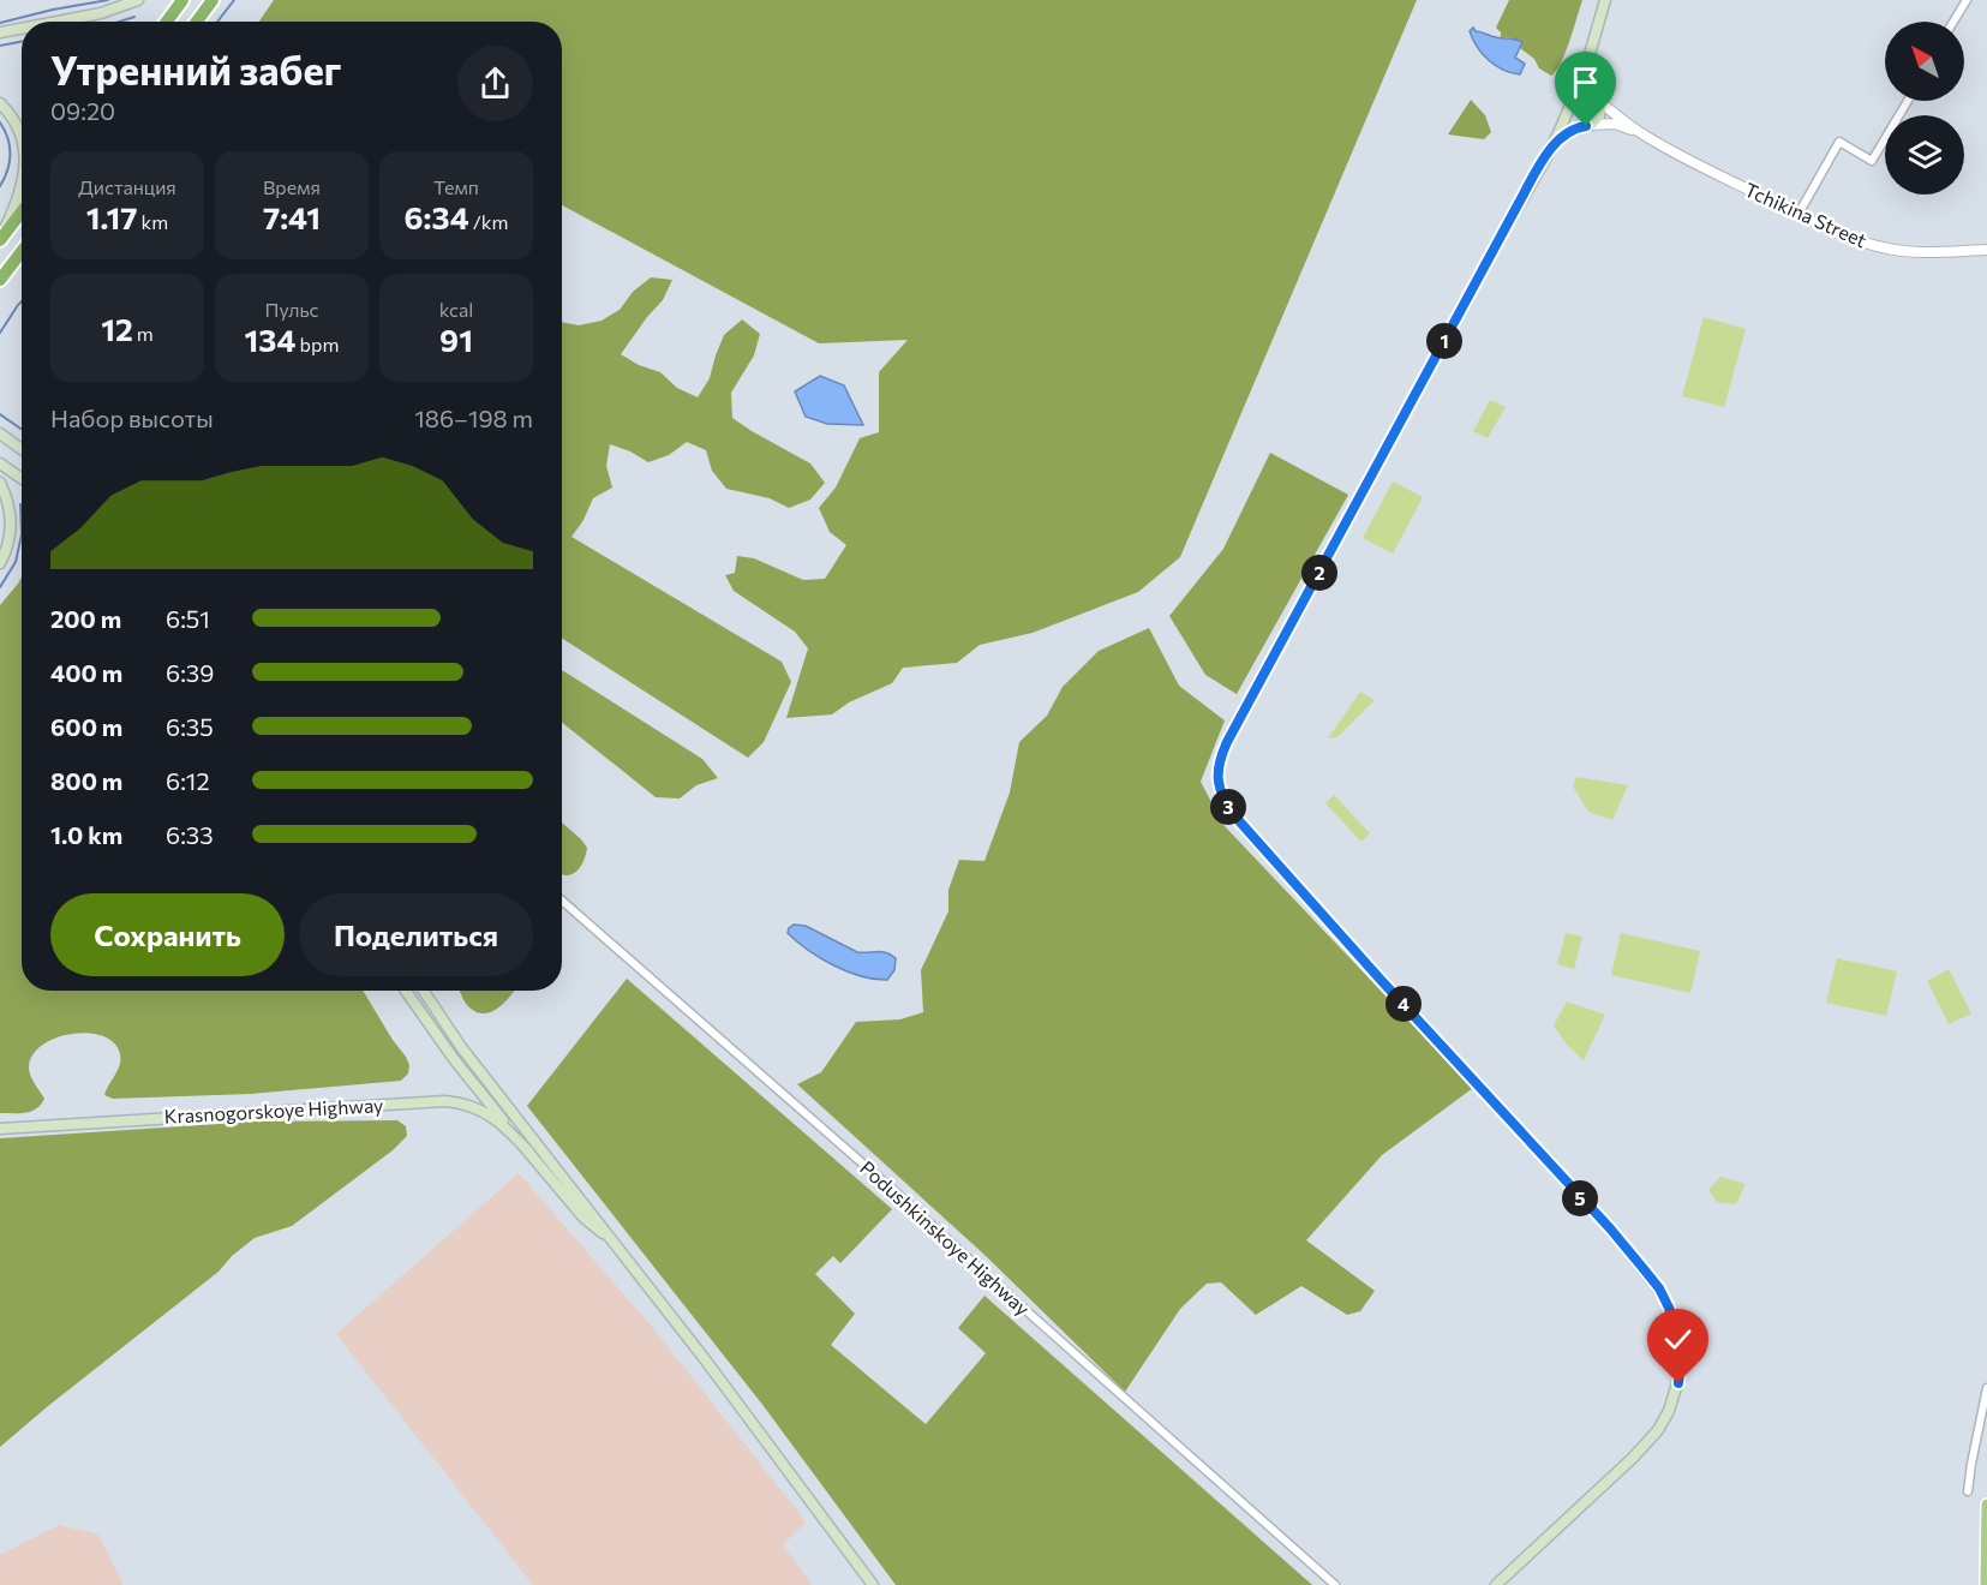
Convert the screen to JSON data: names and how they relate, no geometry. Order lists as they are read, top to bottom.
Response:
{
  "streets": {
    "main road": ["Krasnogorskoye Highway"],
    "street": ["Tchikina Street", "Podushkinskoye Highway"]
  },
  "north": "top left",
  "page": {
    "heading": ["Утренний забег", "09:20"],
    "stats": [
      ["Дистанция", "1.17 km"],
      ["Время", "7:41"],
      ["Темп", "6:34 /km"],
      ["12 m"],
      ["Пульс", "134 bpm"],
      ["kcal", "91"]
    ],
    "pins": [
      "1",
      "2",
      "3",
      "4",
      "5"
    ],
    "chart": ["Набор высоты", "186–198 m"],
    "list": [
      {
        "name": "200 m",
        "note": "6:51"
      },
      {
        "name": "400 m",
        "note": "6:39"
      },
      {
        "name": "600 m",
        "note": "6:35"
      },
      {
        "name": "800 m",
        "note": "6:12"
      },
      {
        "name": "1.0 km",
        "note": "6:33"
      }
    ],
    "buttons": ["Сохранить", "Поделиться"]
  }
}
